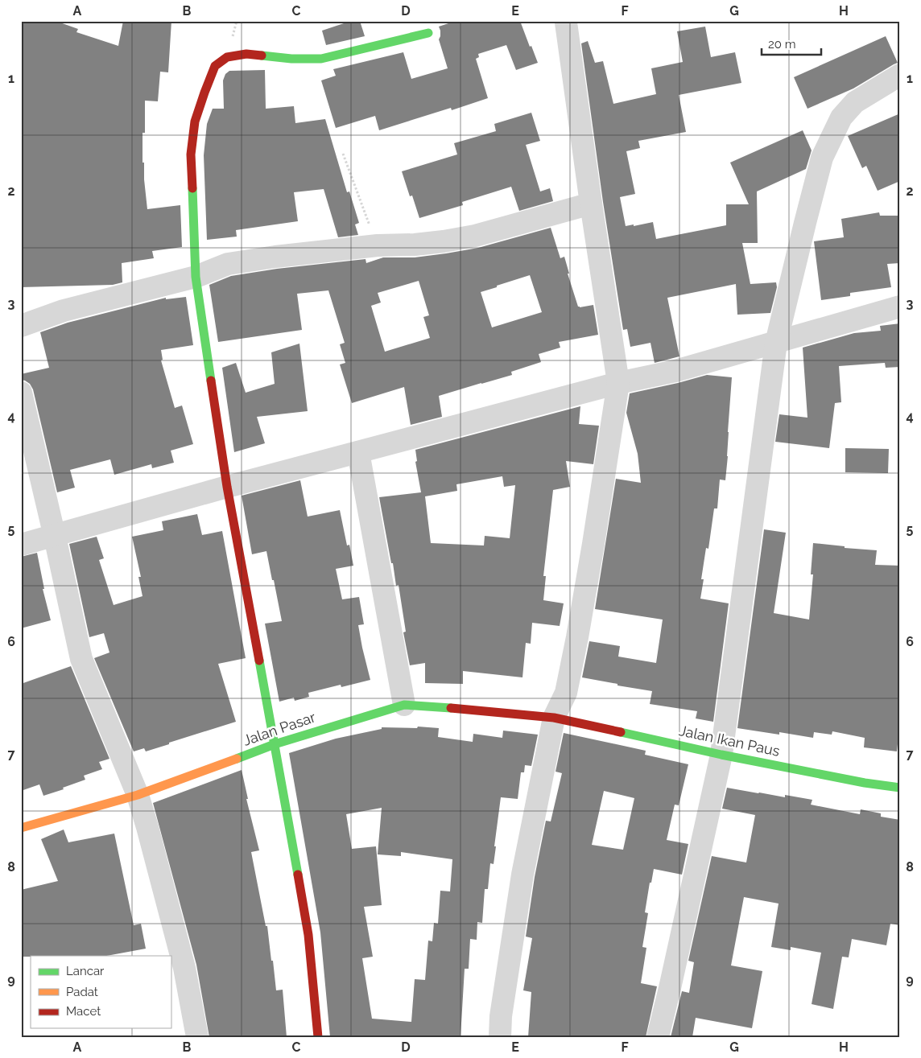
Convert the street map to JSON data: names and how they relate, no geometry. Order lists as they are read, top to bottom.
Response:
{
  "streets": {
    "street": ["Jalan Pasar", "Jalan Ikan Paus"]
  },
  "crossings": [
    ["Jalan Pasar", "Jalan Ikan Paus"]
  ],
  "legend": ["Lancar", "Padat", "Macet"],
  "scale_bar": "20 m",
  "grid": {
    "columns": [
      "A",
      "B",
      "C",
      "D",
      "E",
      "F",
      "G",
      "H"
    ],
    "rows": [
      "1",
      "2",
      "3",
      "4",
      "5",
      "6",
      "7",
      "8",
      "9"
    ]
  }
}
